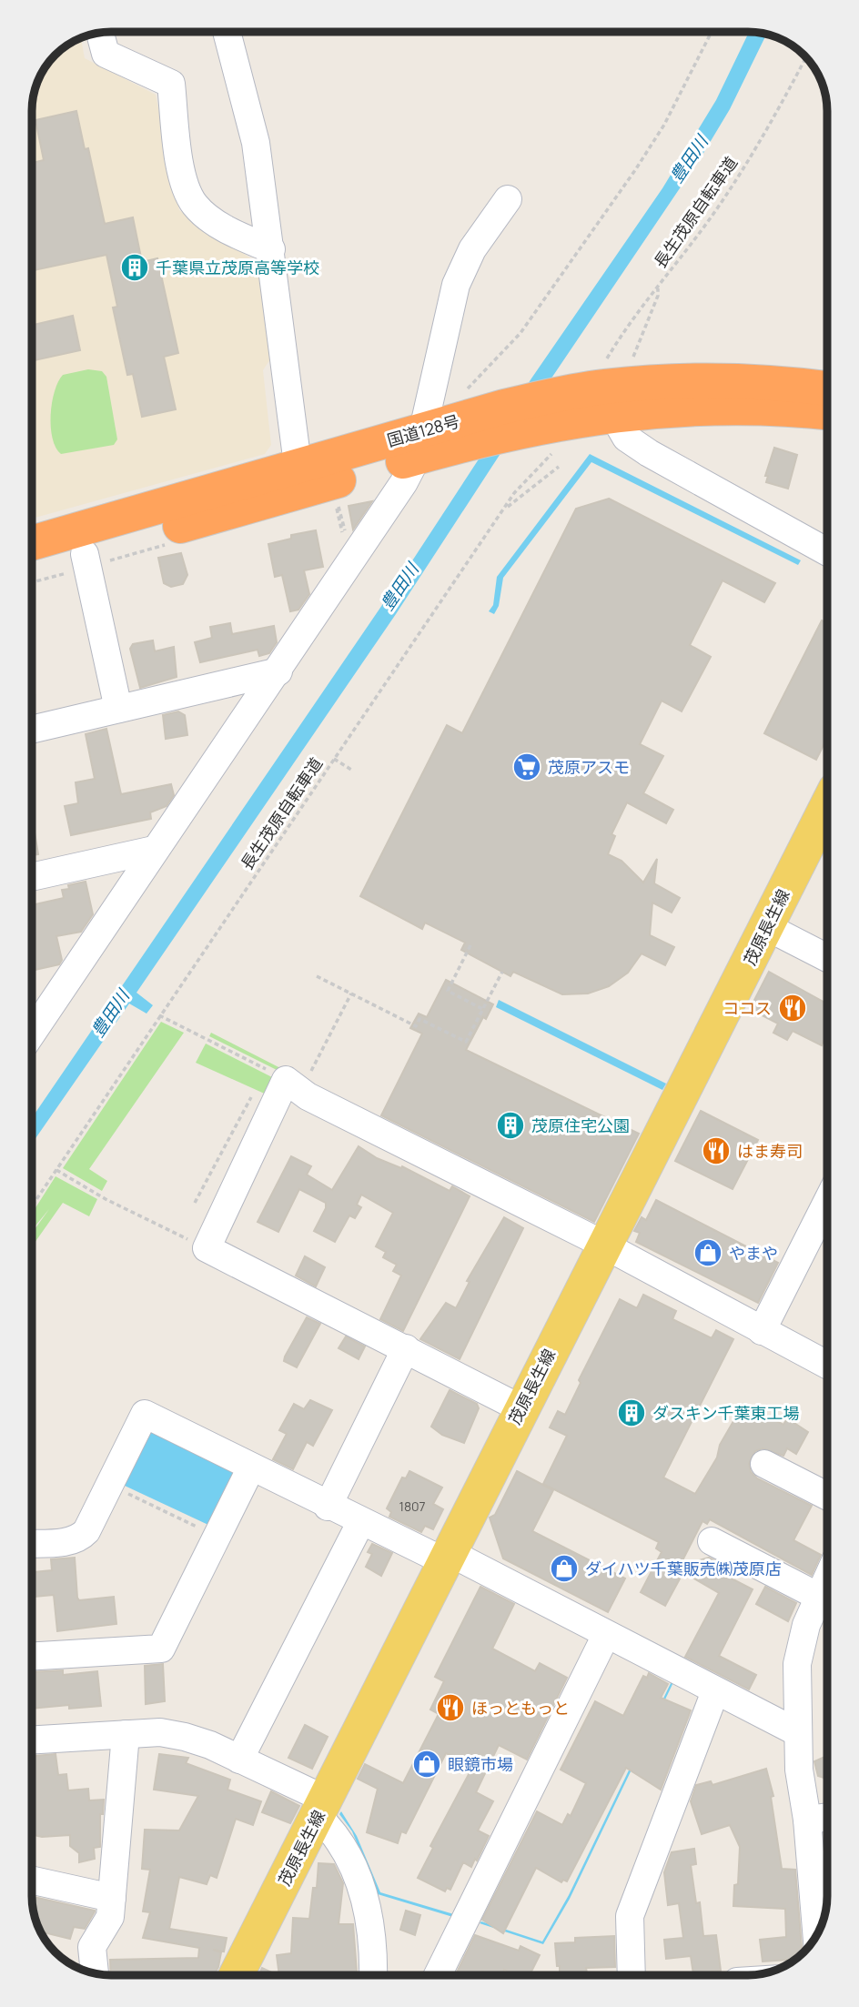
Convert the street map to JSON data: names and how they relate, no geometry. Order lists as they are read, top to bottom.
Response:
{
  "streets": {
    "highway": ["国道128号"],
    "main road": ["茂原長生線"],
    "path": ["長生茂原自転車道"]
  },
  "crossings": [
    ["長生茂原自転車道", "国道128号"]
  ],
  "water": ["豊田川"],
  "places": {
    "building": ["千葉県立茂原高等学校", "茂原住宅公園", "ダスキン千葉東工場"],
    "supermarket": ["茂原アスモ"],
    "restaurant": ["ココス", "はま寿司", "ほっともっと"],
    "shop": ["やまや", "ダイハツ千葉販売㈱茂原店", "眼鏡市場"]
  },
  "house_numbers": ["1807"]
}
